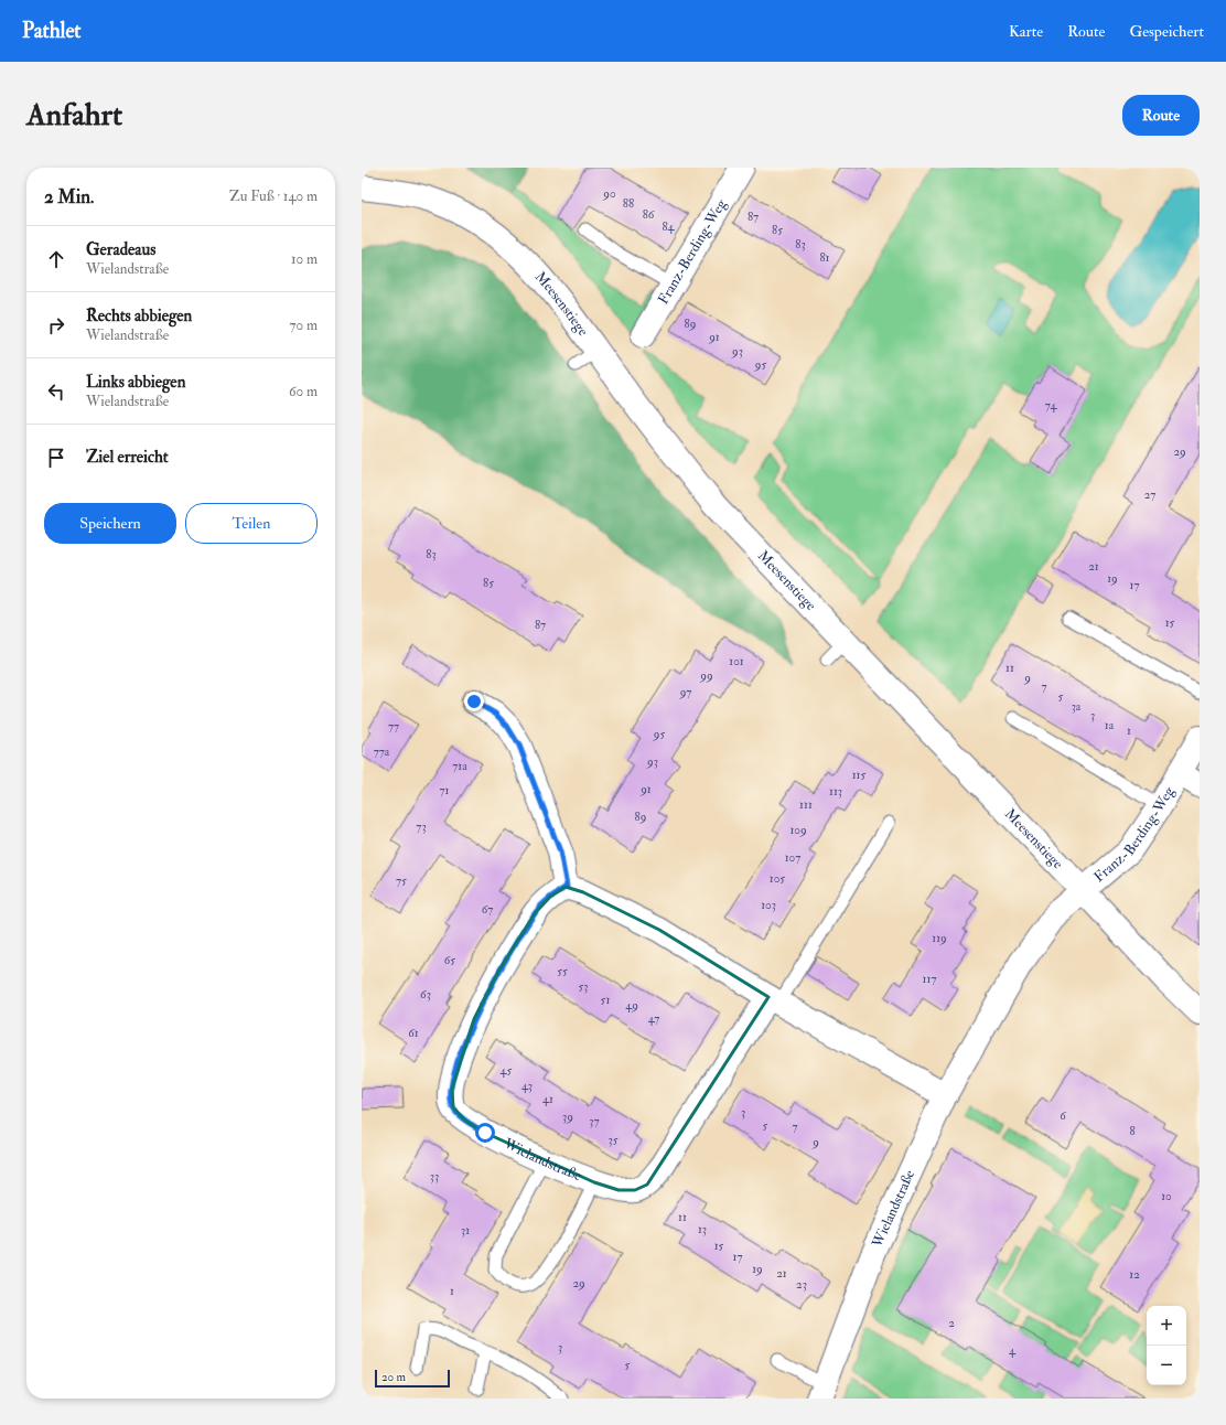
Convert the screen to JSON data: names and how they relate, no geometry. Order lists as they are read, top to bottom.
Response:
{
  "streets": {
    "street": ["Franz-Berding-Weg", "Meesenstiege", "Wielandstraße"]
  },
  "crossings": [
    ["Franz-Berding-Weg", "Meesenstiege"],
    ["Franz-Berding-Weg", "Wielandstraße"],
    ["Meesenstiege", "Wielandstraße"]
  ],
  "house_numbers": [
    "90",
    "88",
    "86",
    "87",
    "84",
    "85",
    "83",
    "81",
    "89",
    "91",
    "93",
    "95",
    "74",
    "29",
    "27",
    "83",
    "21",
    "19",
    "85",
    "17",
    "15",
    "87",
    "101",
    "11",
    "99",
    "9",
    "7",
    "97",
    "5",
    "3a",
    "3",
    "1a",
    "77",
    "1",
    "95",
    "77a",
    "93",
    "71a",
    "115",
    "91",
    "71",
    "113",
    "111",
    "89",
    "73",
    "109",
    "107",
    "105",
    "75",
    "103",
    "67",
    "119",
    "65",
    "55",
    "117",
    "53",
    "63",
    "51",
    "49",
    "47",
    "61",
    "45",
    "43",
    "41",
    "3",
    "6",
    "39",
    "37",
    "5",
    "7",
    "8",
    "35",
    "9",
    "33",
    "10",
    "11",
    "13",
    "31",
    "15",
    "17",
    "19",
    "21",
    "12",
    "29",
    "23",
    "1",
    "2",
    "3",
    "4",
    "5"
  ],
  "scale_bar": "20 m",
  "page": {
    "header": "Pathlet",
    "nav": ["Karte", "Route", "Gespeichert"],
    "buttons": [
      "Route",
      ["Speichern", "Teilen"]
    ],
    "title": "Anfahrt",
    "heading": ["2 Min.", "Zu Fuß · 140 m"],
    "list": [
      ["Geradeaus", "Wielandstraße", "10 m"],
      ["Rechts abbiegen", "Wielandstraße", "70 m"],
      ["Links abbiegen", "Wielandstraße", "60 m"],
      "Ziel erreicht"
    ],
    "map_buttons": ["+", "−"],
    "scale": "20 m"
  }
}
